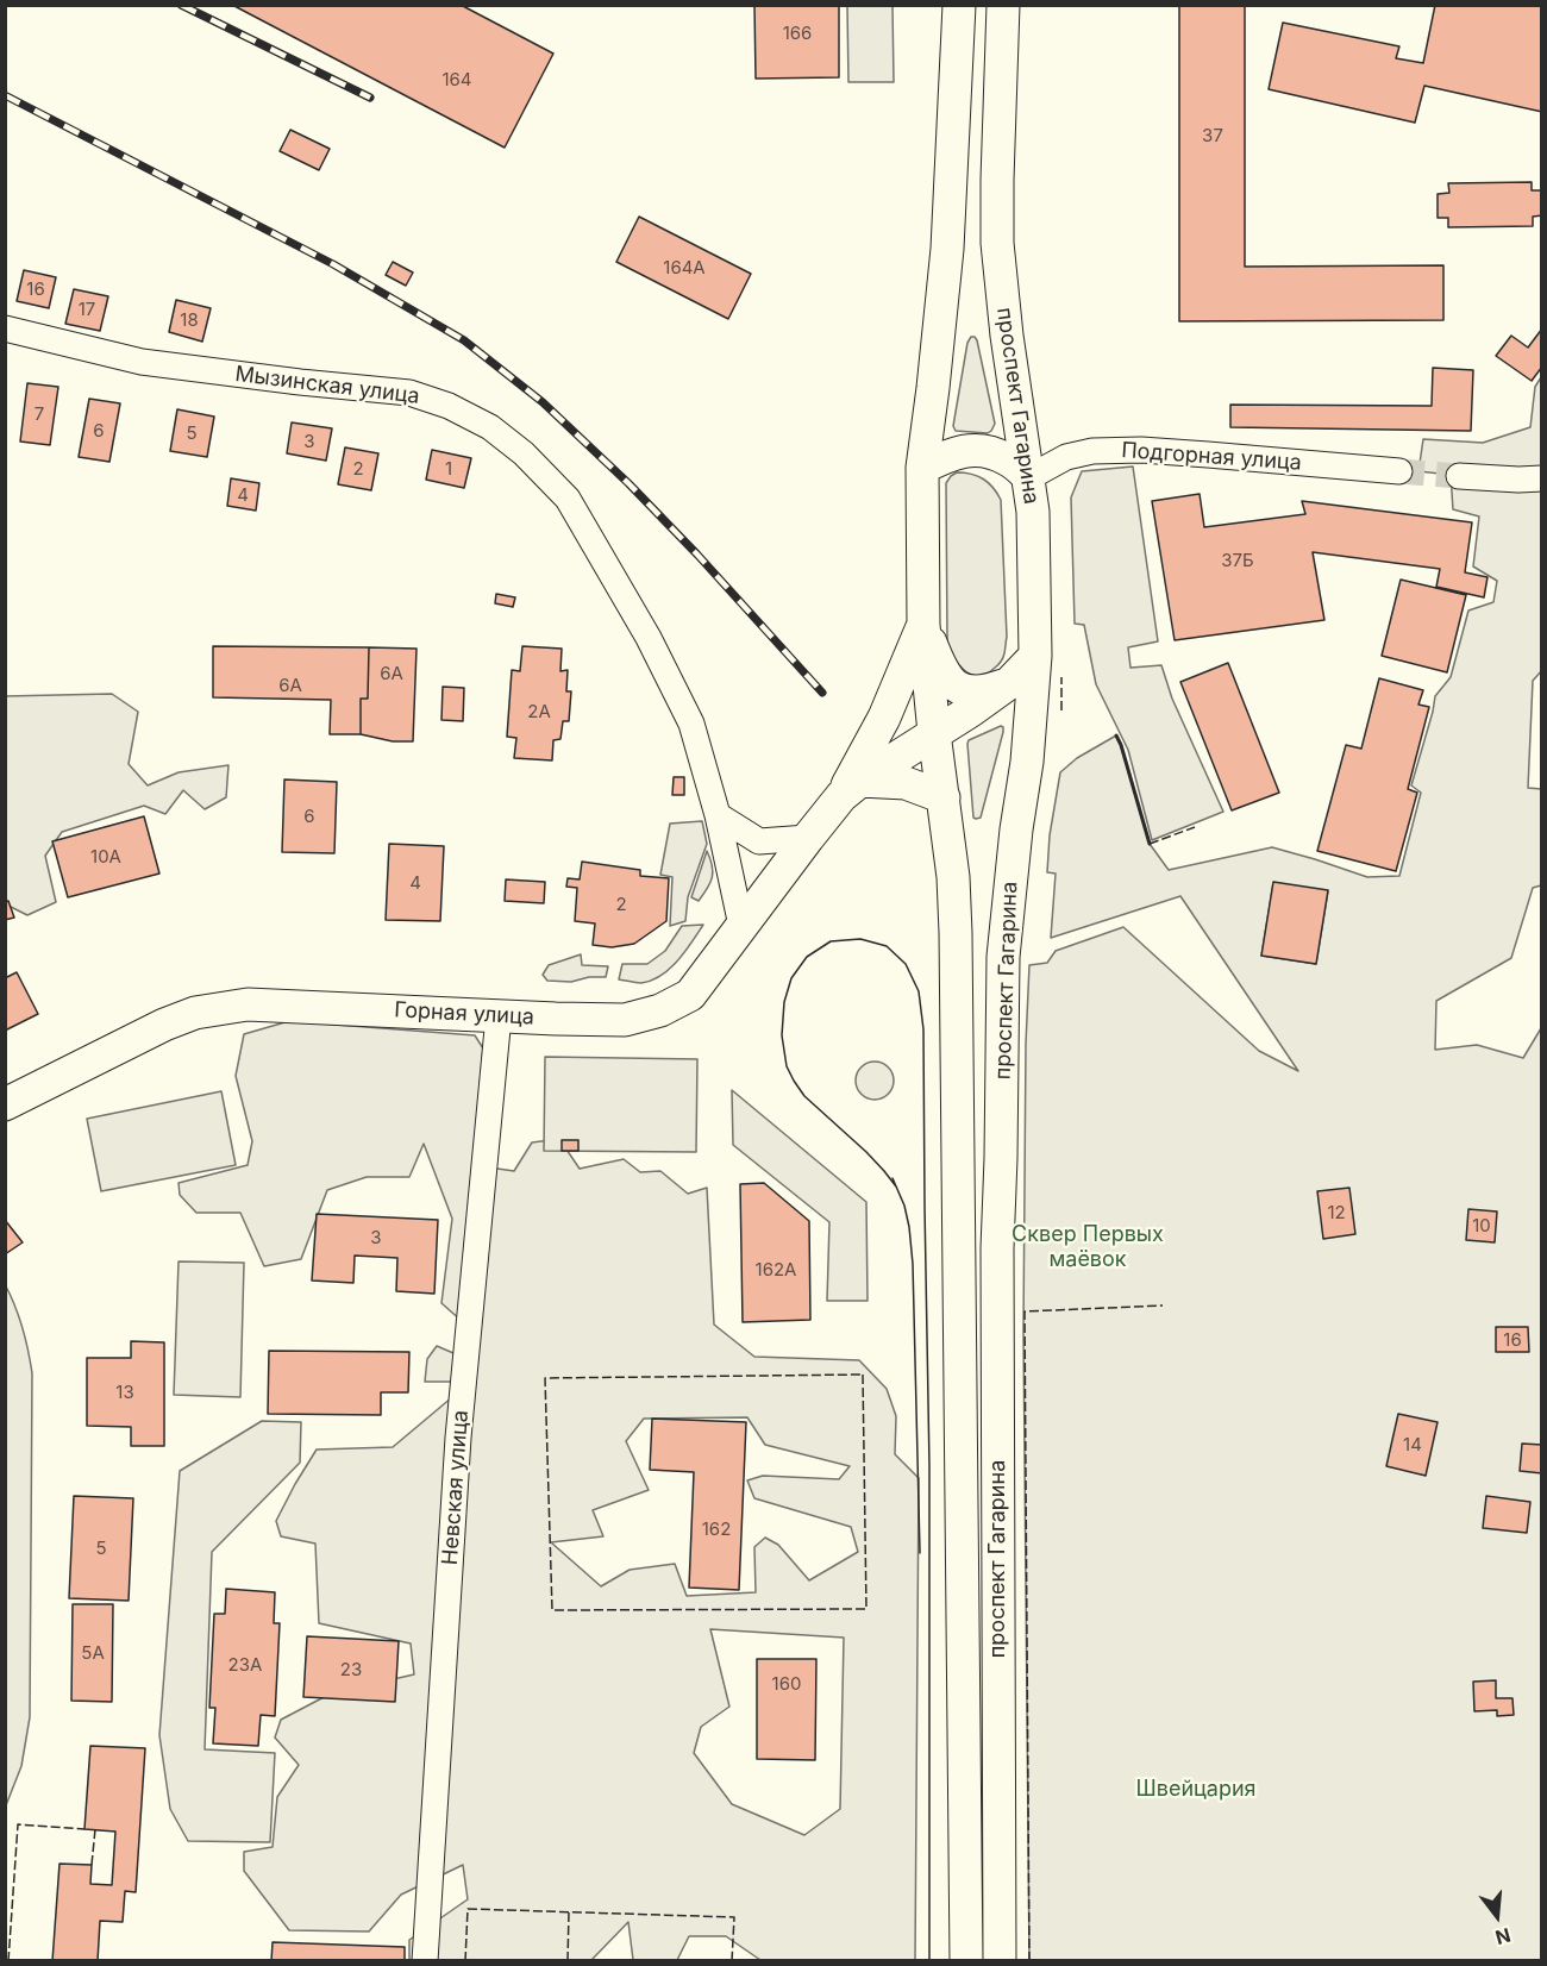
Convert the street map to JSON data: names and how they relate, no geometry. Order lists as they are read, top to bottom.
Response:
{
  "streets": {
    "main road": ["проспект Гагарина", "Горная улица"],
    "street": ["Мызинская улица", "Подгорная улица", "Невская улица"]
  },
  "crossings": [
    ["Мызинская улица", "Горная улица"],
    ["проспект Гагарина", "Подгорная улица"],
    ["проспект Гагарина", "Горная улица"],
    ["Горная улица", "Невская улица"]
  ],
  "parks": ["Сквер Первых маёвок", "Швейцария"],
  "house_numbers": [
    "166",
    "164",
    "37",
    "164А",
    "16",
    "17",
    "18",
    "7",
    "6",
    "5",
    "3",
    "2",
    "1",
    "4",
    "37Б",
    "6А",
    "6А",
    "2А",
    "6",
    "10А",
    "4",
    "2",
    "12",
    "10",
    "3",
    "162А",
    "16",
    "13",
    "14",
    "162",
    "5",
    "5А",
    "23А",
    "23",
    "160"
  ],
  "north": "bottom"
}
